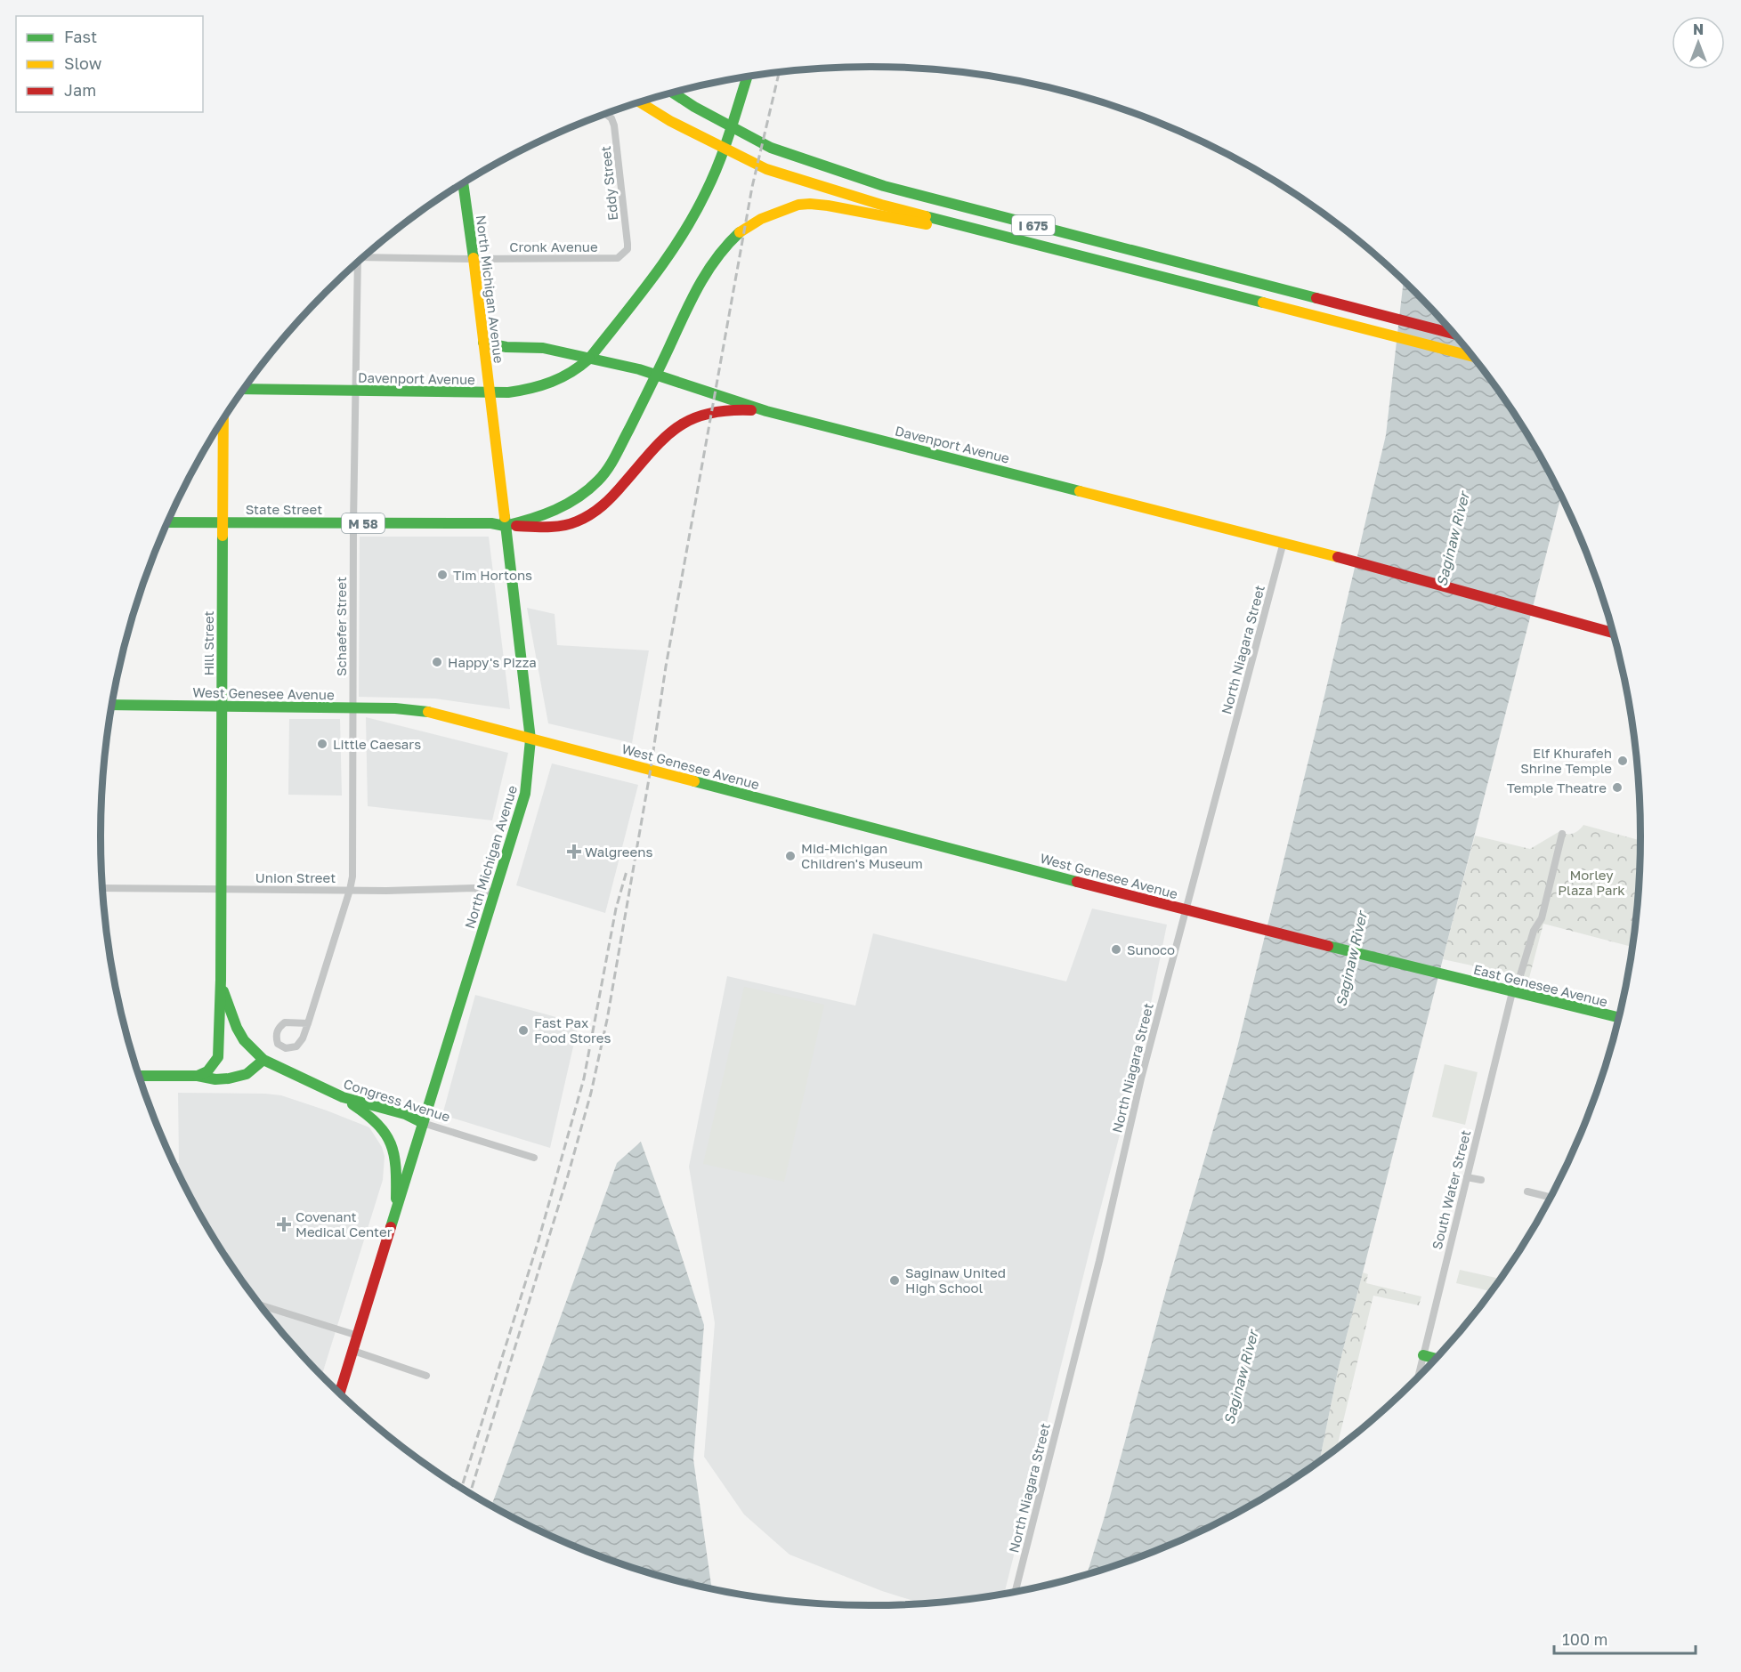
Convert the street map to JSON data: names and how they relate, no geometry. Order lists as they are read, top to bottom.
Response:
{
  "streets": {
    "main road": [
      "I 675",
      "North Michigan Avenue",
      "Davenport Avenue",
      "State Street",
      "M 58",
      "Hill Street",
      "West Genesee Avenue",
      "East Genesee Avenue",
      "Congress Avenue"
    ],
    "street": [
      "Eddy Street",
      "Cronk Avenue",
      "Schaefer Street",
      "North Niagara Street",
      "Union Street",
      "South Water Street"
    ]
  },
  "crossings": [
    ["Eddy Street", "Cronk Avenue"],
    ["Cronk Avenue", "North Michigan Avenue"],
    ["North Michigan Avenue", "Davenport Avenue"],
    ["North Michigan Avenue", "State Street"],
    ["North Michigan Avenue", "West Genesee Avenue"],
    ["North Michigan Avenue", "Union Street"],
    ["North Michigan Avenue", "Congress Avenue"],
    ["Davenport Avenue", "Schaefer Street"],
    ["Davenport Avenue", "North Niagara Street"],
    ["State Street", "Schaefer Street"],
    ["State Street", "Hill Street"],
    ["Schaefer Street", "West Genesee Avenue"],
    ["Schaefer Street", "Union Street"],
    ["Hill Street", "West Genesee Avenue"],
    ["Hill Street", "Union Street"],
    ["Hill Street", "Congress Avenue"],
    ["North Niagara Street", "West Genesee Avenue"],
    ["West Genesee Avenue", "East Genesee Avenue"],
    ["East Genesee Avenue", "South Water Street"]
  ],
  "water": ["Saginaw River"],
  "parks": ["Morley Plaza Park"],
  "places": {
    "other": [
      "Tim Hortons",
      "Happy's Pizza",
      "Little Caesars",
      "Elf Khurafeh Shrine Temple",
      "Temple Theatre",
      "Mid-Michigan Children's Museum",
      "Sunoco",
      "Fast Pax Food Stores",
      "Saginaw United High School"
    ],
    "health": ["Walgreens", "Covenant Medical Center"]
  },
  "legend": ["Fast", "Slow", "Jam"],
  "scale_bar": "100 m",
  "north": "top"
}
